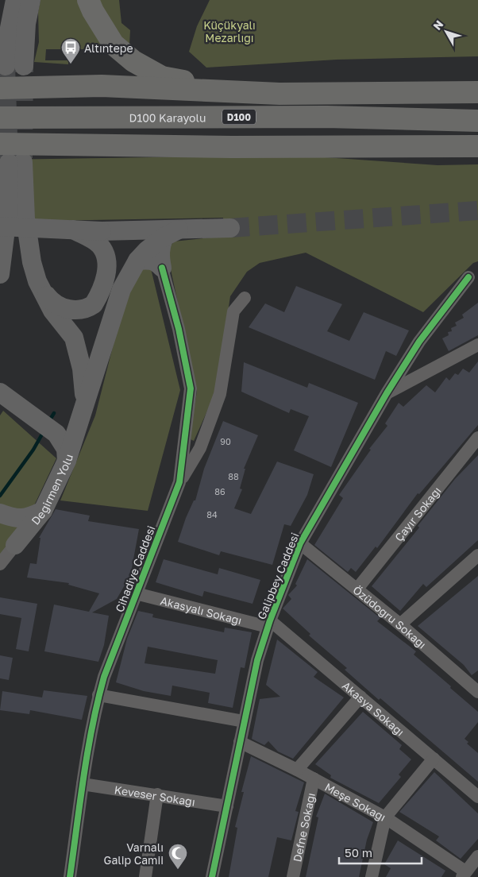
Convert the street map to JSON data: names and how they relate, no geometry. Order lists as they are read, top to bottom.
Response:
{
  "streets": {
    "highway": ["D100 Karayolu", "D100"],
    "main road": ["Değirmen Yolu"],
    "street": [
      "Çayır Sokağı",
      "Cihadiye Caddesi",
      "Galipbey Caddesi",
      "Akasyalı Sokağı",
      "Özüdoğru Sokağı",
      "Akasya Sokağı",
      "Keveser Sokağı",
      "Meşe Sokağı",
      "Defne Sokağı"
    ]
  },
  "crossings": [
    ["Çayır Sokağı", "Özüdoğru Sokağı"],
    ["Cihadiye Caddesi", "Akasyalı Sokağı"],
    ["Cihadiye Caddesi", "Keveser Sokağı"],
    ["Galipbey Caddesi", "Akasyalı Sokağı"],
    ["Galipbey Caddesi", "Özüdoğru Sokağı"],
    ["Galipbey Caddesi", "Akasya Sokağı"],
    ["Galipbey Caddesi", "Keveser Sokağı"],
    ["Galipbey Caddesi", "Meşe Sokağı"],
    ["Akasyalı Sokağı", "Akasya Sokağı"],
    ["Meşe Sokağı", "Defne Sokağı"]
  ],
  "parks": ["Küçükyalı Mezarlığı"],
  "places": {
    "bus stop": ["Altıntepe"],
    "mosque": ["Varnalı Galip Camii"]
  },
  "house_numbers": [
    "90",
    "88",
    "86",
    "84"
  ],
  "scale_bar": "50 m",
  "north": "top left"
}
